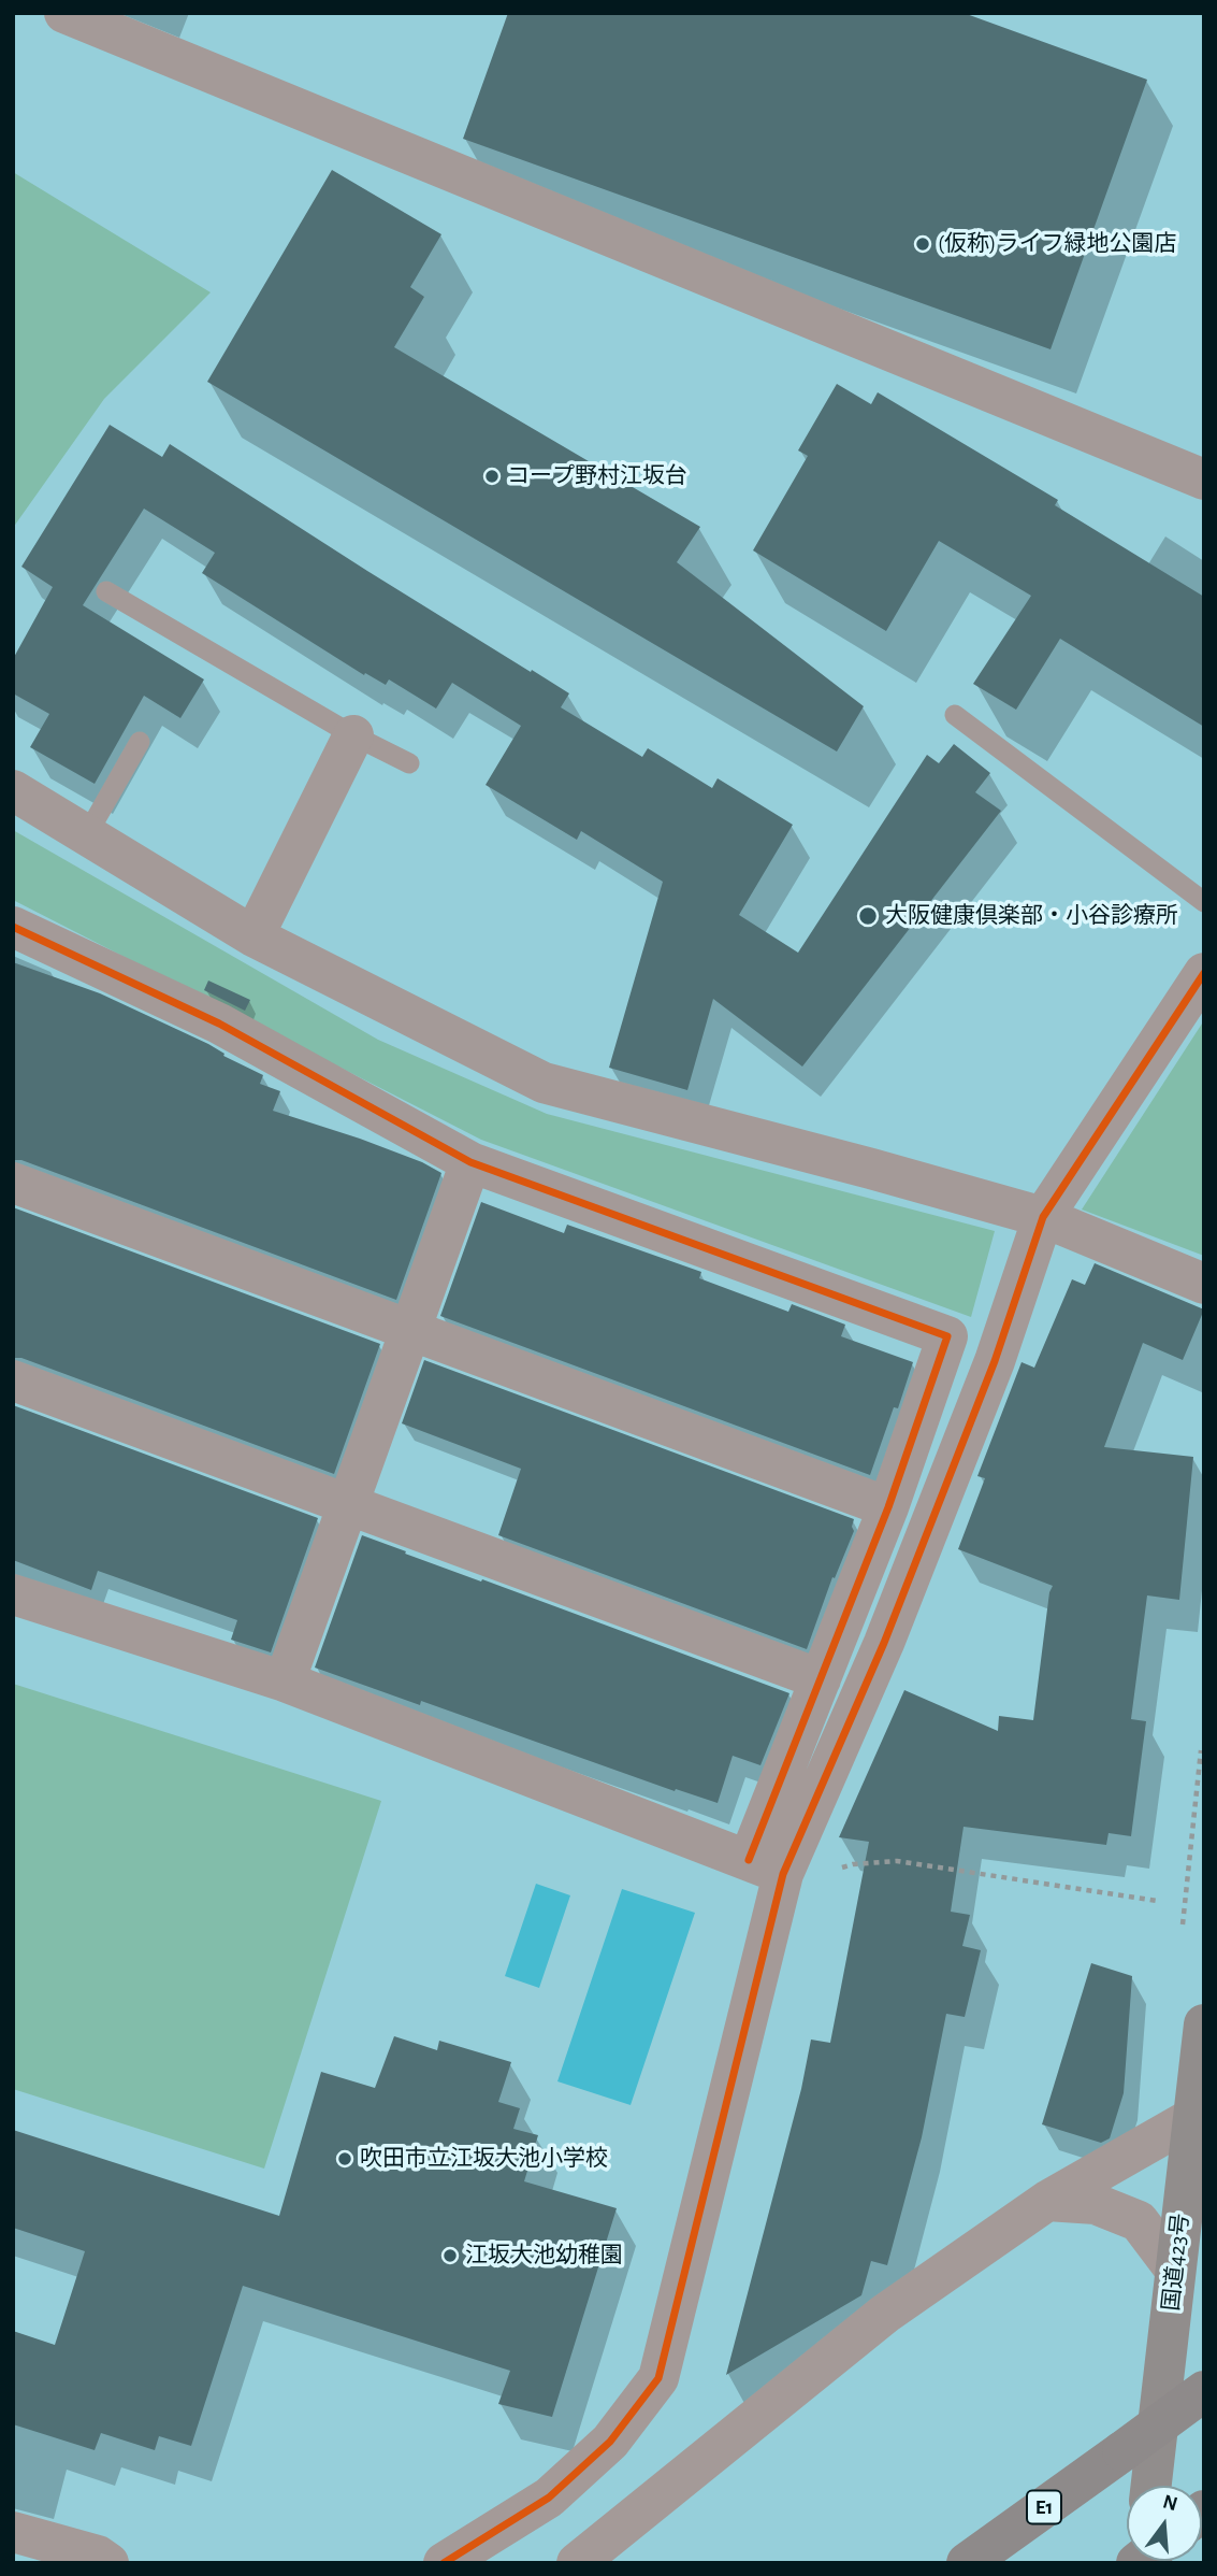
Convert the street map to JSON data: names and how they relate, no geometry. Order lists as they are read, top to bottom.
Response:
{
  "streets": {
    "highway": ["国道423号", "E1"]
  },
  "places": [
    "(仮称)ライフ緑地公園店",
    "コープ野村江坂台",
    "大阪健康倶楽部・小谷診療所",
    "吹田市立江坂大池小学校",
    "江坂大池幼稚園"
  ],
  "north": "top"
}
